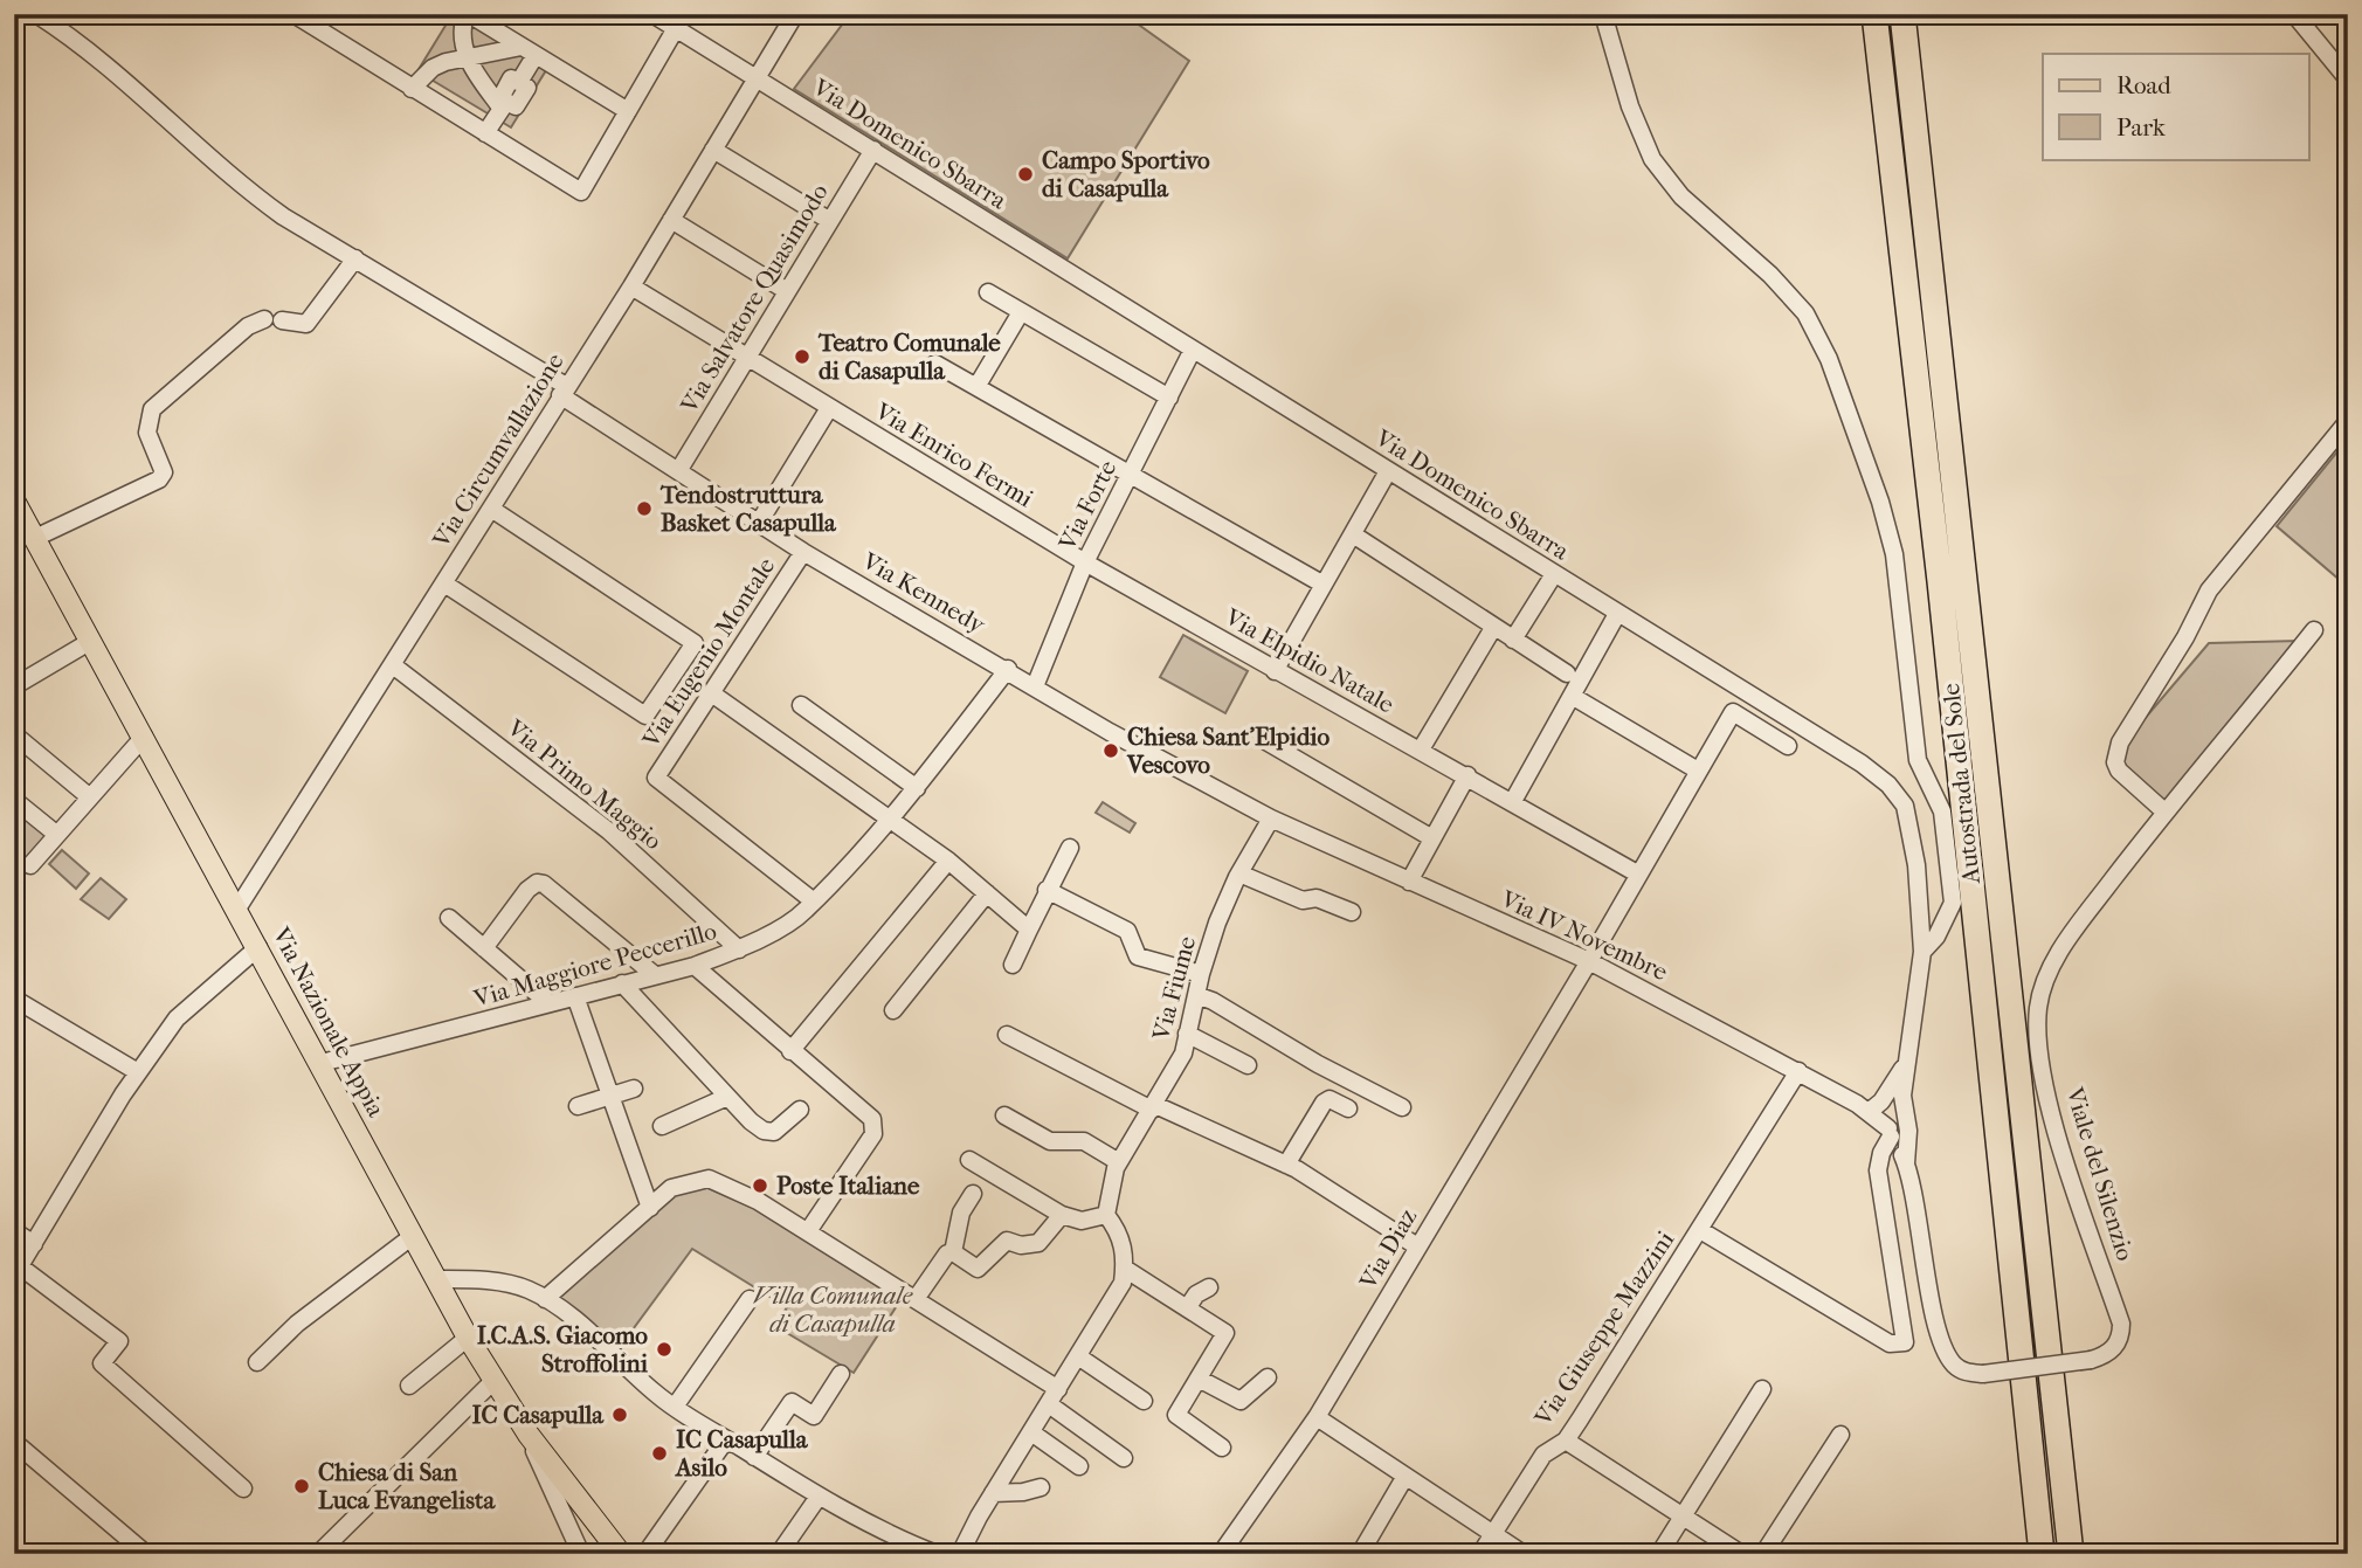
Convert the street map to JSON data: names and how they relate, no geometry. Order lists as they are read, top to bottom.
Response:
{
  "streets": {
    "highway": ["Autostrada del Sole"],
    "main road": ["Via Nazionale Appia"],
    "street": [
      "Via Domenico Sbarra",
      "Via Salvatore Quasimodo",
      "Via Circumvallazione",
      "Via Enrico Fermi",
      "Via Forte",
      "Via Kennedy",
      "Via Eugenio Montale",
      "Via Elpidio Natale",
      "Via Primo Maggio",
      "Via IV Novembre",
      "Via Maggiore Peccerillo",
      "Via Fiume",
      "Viale del Silenzio",
      "Via Diaz",
      "Via Giuseppe Mazzini"
    ]
  },
  "crossings": [
    ["Via Domenico Sbarra", "Via Salvatore Quasimodo"],
    ["Via Domenico Sbarra", "Via Circumvallazione"],
    ["Via Domenico Sbarra", "Via Forte"],
    ["Via Domenico Sbarra", "Via IV Novembre"],
    ["Via Domenico Sbarra", "Viale del Silenzio"],
    ["Via Domenico Sbarra", "Via Giuseppe Mazzini"],
    ["Via Salvatore Quasimodo", "Via Enrico Fermi"],
    ["Via Salvatore Quasimodo", "Via Kennedy"],
    ["Via Circumvallazione", "Via Enrico Fermi"],
    ["Via Circumvallazione", "Via Kennedy"],
    ["Via Circumvallazione", "Via Primo Maggio"],
    ["Via Circumvallazione", "Via Nazionale Appia"],
    ["Via Enrico Fermi", "Via Forte"],
    ["Via Enrico Fermi", "Via Elpidio Natale"],
    ["Via Forte", "Via Kennedy"],
    ["Via Forte", "Via Elpidio Natale"],
    ["Via Kennedy", "Via Eugenio Montale"],
    ["Via Kennedy", "Via IV Novembre"],
    ["Via Kennedy", "Via Maggiore Peccerillo"],
    ["Via Kennedy", "Via Fiume"],
    ["Via Eugenio Montale", "Via Maggiore Peccerillo"],
    ["Via Elpidio Natale", "Via Diaz"],
    ["Via Primo Maggio", "Via Maggiore Peccerillo"],
    ["Via IV Novembre", "Via Fiume"],
    ["Via IV Novembre", "Viale del Silenzio"],
    ["Via IV Novembre", "Via Diaz"],
    ["Via IV Novembre", "Via Giuseppe Mazzini"],
    ["Via Maggiore Peccerillo", "Via Nazionale Appia"],
    ["Viale del Silenzio", "Via Giuseppe Mazzini"]
  ],
  "parks": ["Villa Comunale di Casapulla"],
  "places": [
    "Campo Sportivo di Casapulla",
    "Teatro Comunale di Casapulla",
    "Tendostruttura Basket Casapulla",
    "Chiesa Sant'Elpidio Vescovo",
    "Poste Italiane",
    "I.C.A.S. Giacomo Stroffolini",
    "IC Casapulla",
    "IC Casapulla Asilo",
    "Chiesa di San Luca Evangelista"
  ],
  "legend": ["Road", "Park"]
}
